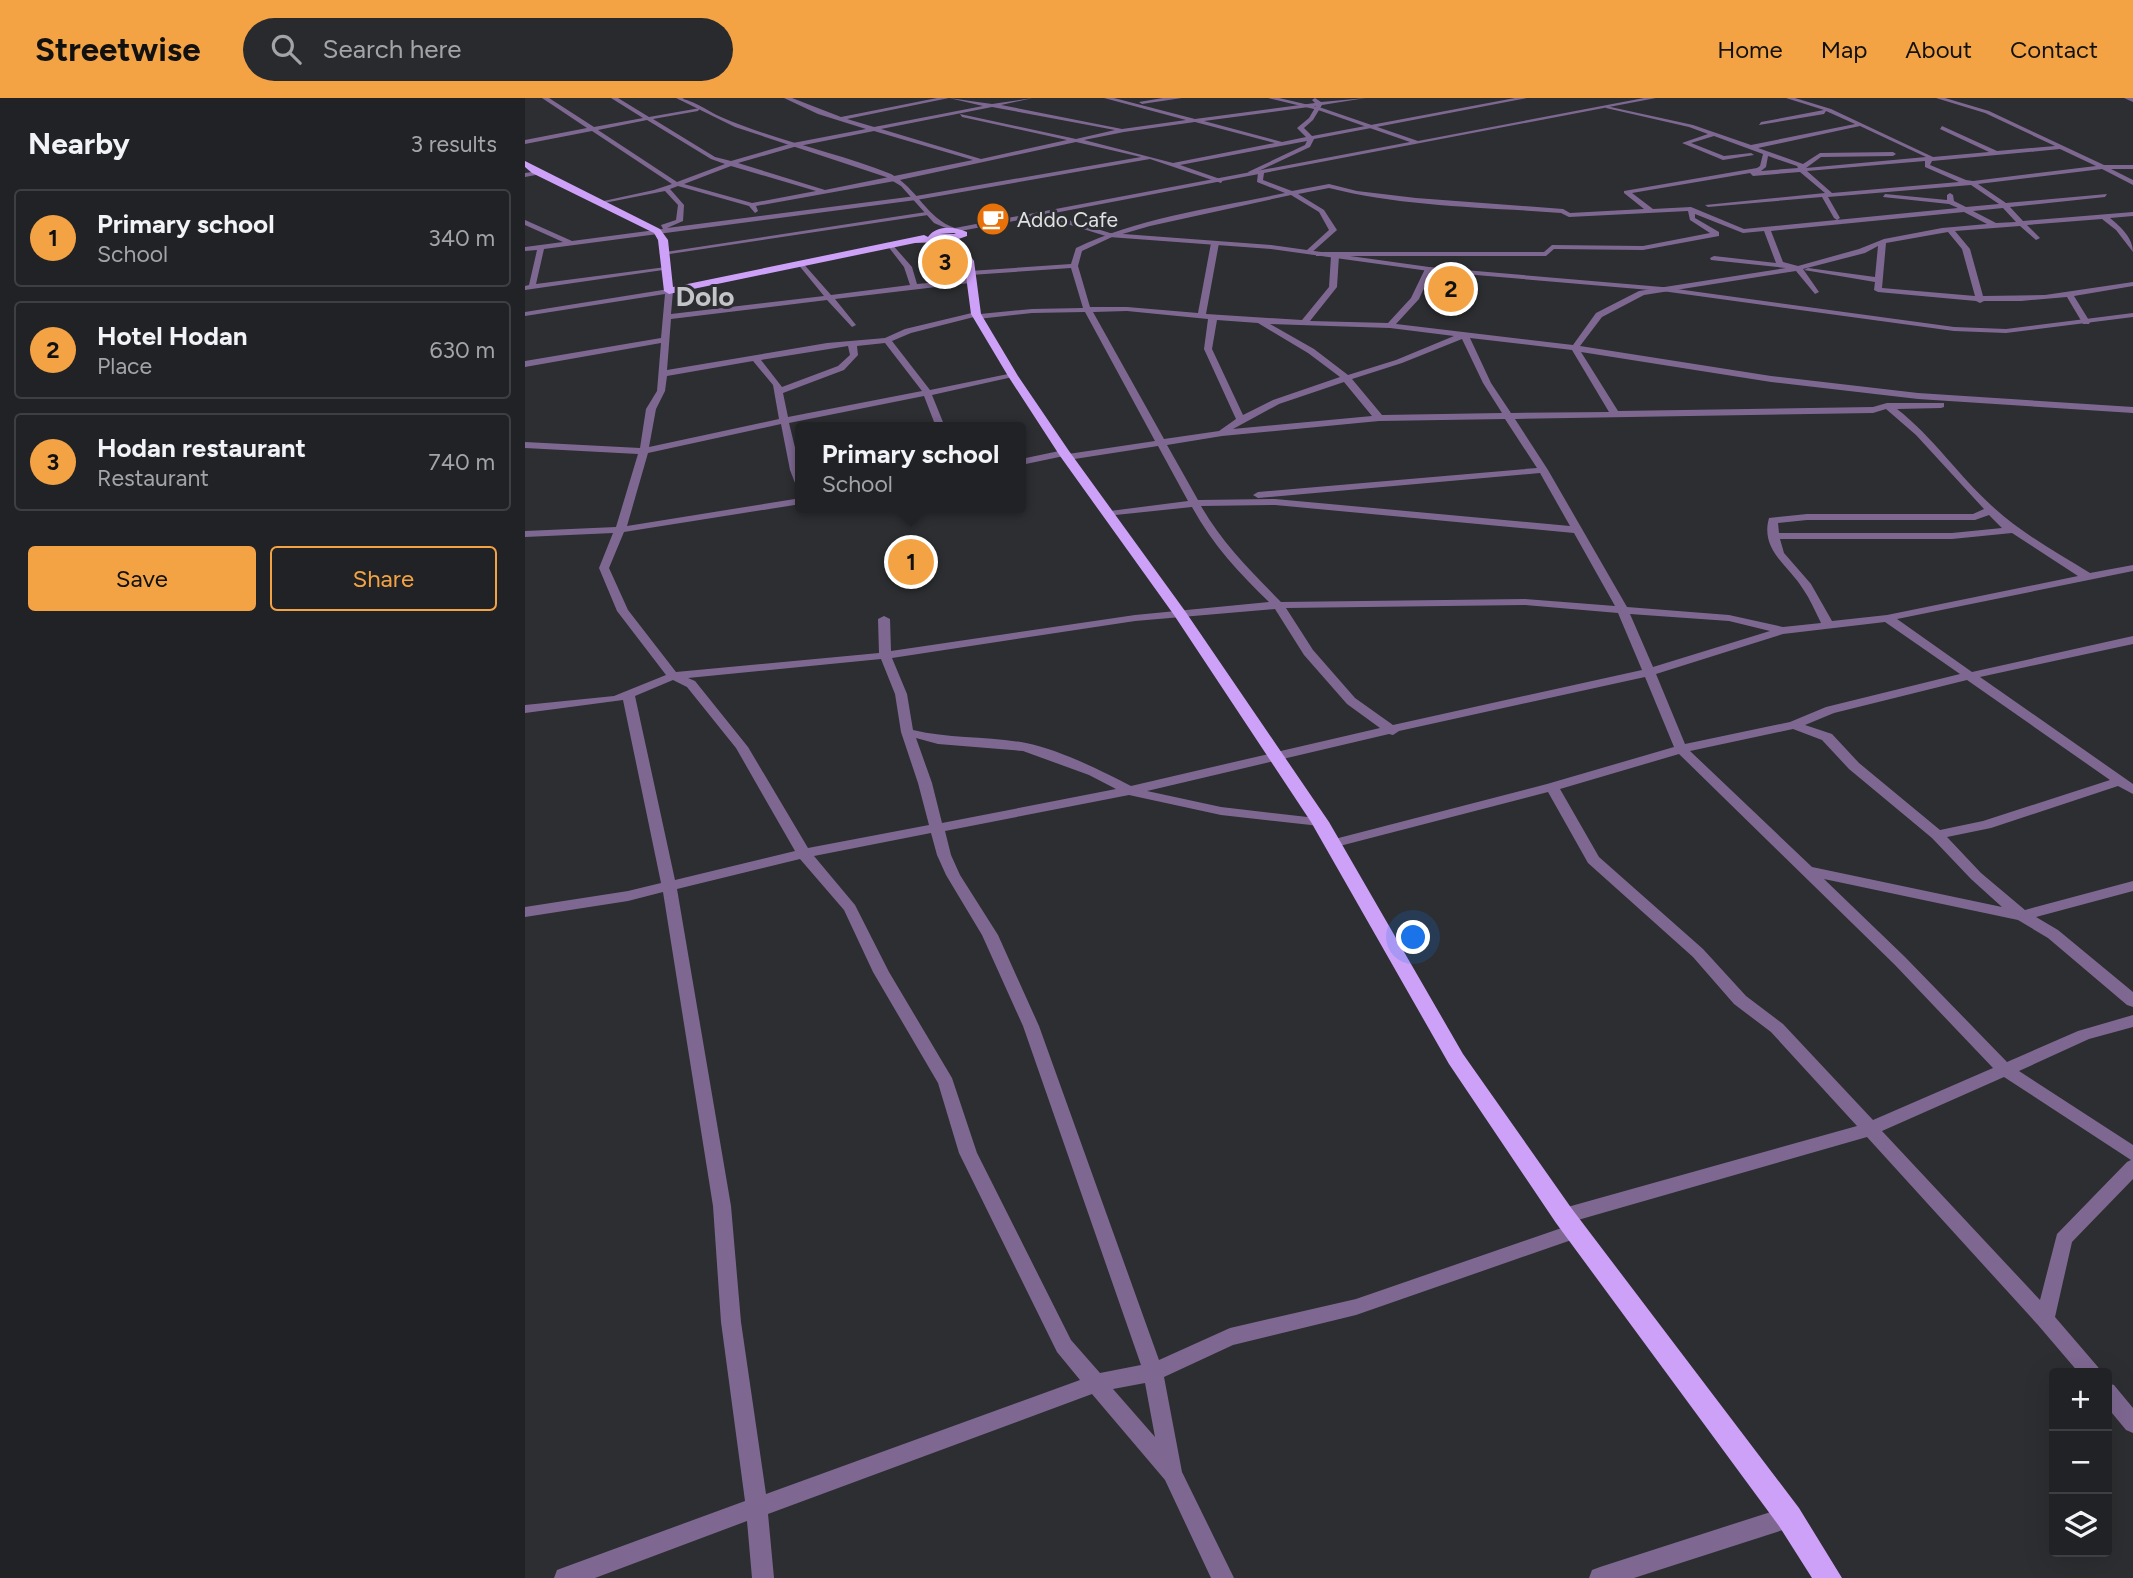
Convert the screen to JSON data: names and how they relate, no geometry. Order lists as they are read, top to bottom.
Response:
{
  "districts": ["Dolo"],
  "places": {
    "cafe": ["Addo Cafe"]
  },
  "page": {
    "header": "Streetwise",
    "search": "Search here",
    "nav": [
      "Home",
      "Map",
      "About",
      "Contact"
    ],
    "heading": ["Nearby", "3 results"],
    "list": [
      {
        "mark": "1",
        "name": "Primary school",
        "note": "School",
        "value": "340 m"
      },
      {
        "mark": "2",
        "name": "Hotel Hodan",
        "note": "Place",
        "value": "630 m"
      },
      {
        "mark": "3",
        "name": "Hodan restaurant",
        "note": "Restaurant",
        "value": "740 m"
      }
    ],
    "pins": ["3", "2", "1"],
    "popup": ["Primary school", "School"],
    "buttons": ["Save", "Share"],
    "map_buttons": ["+", "−"]
  }
}
